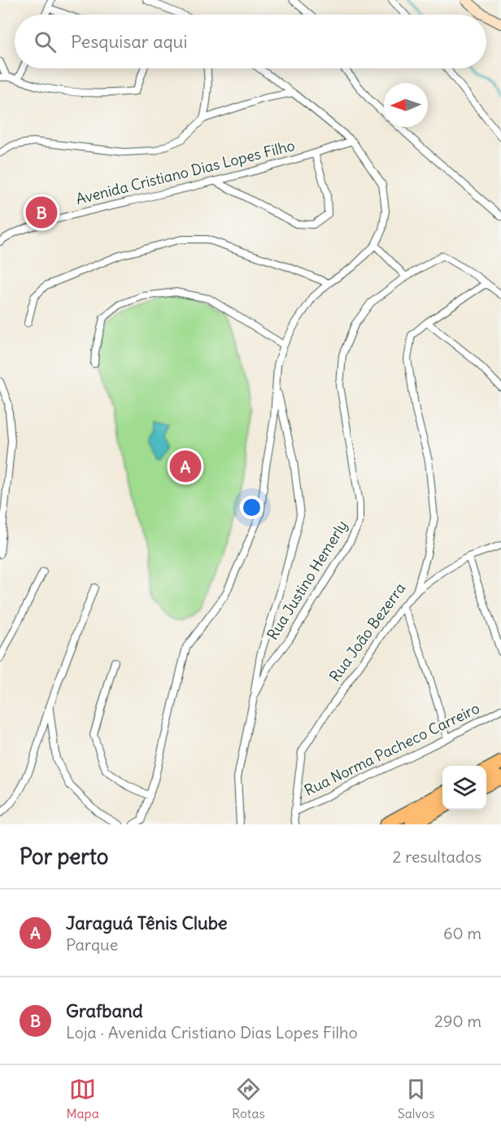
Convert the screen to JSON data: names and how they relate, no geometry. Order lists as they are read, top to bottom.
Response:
{
  "streets": {
    "street": [
      "Avenida Cristiano Dias Lopes Filho",
      "Rua Justino Hemerly",
      "Rua João Bezerra",
      "Rua Norma Pacheco Carreiro"
    ]
  },
  "crossings": [
    ["Rua Justino Hemerly", "Rua João Bezerra"],
    ["Rua João Bezerra", "Rua Norma Pacheco Carreiro"]
  ],
  "north": "left",
  "page": {
    "search": "Pesquisar aqui",
    "pins": ["B", "A"],
    "heading": ["Por perto", "2 resultados"],
    "list": [
      {
        "mark": "A",
        "name": "Jaraguá Tênis Clube",
        "note": "Parque",
        "value": "60 m"
      },
      {
        "mark": "B",
        "name": "Grafband",
        "note": "Loja · Avenida Cristiano Dias Lopes Filho",
        "value": "290 m"
      }
    ],
    "nav": ["Mapa", "Rotas", "Salvos"]
  }
}
